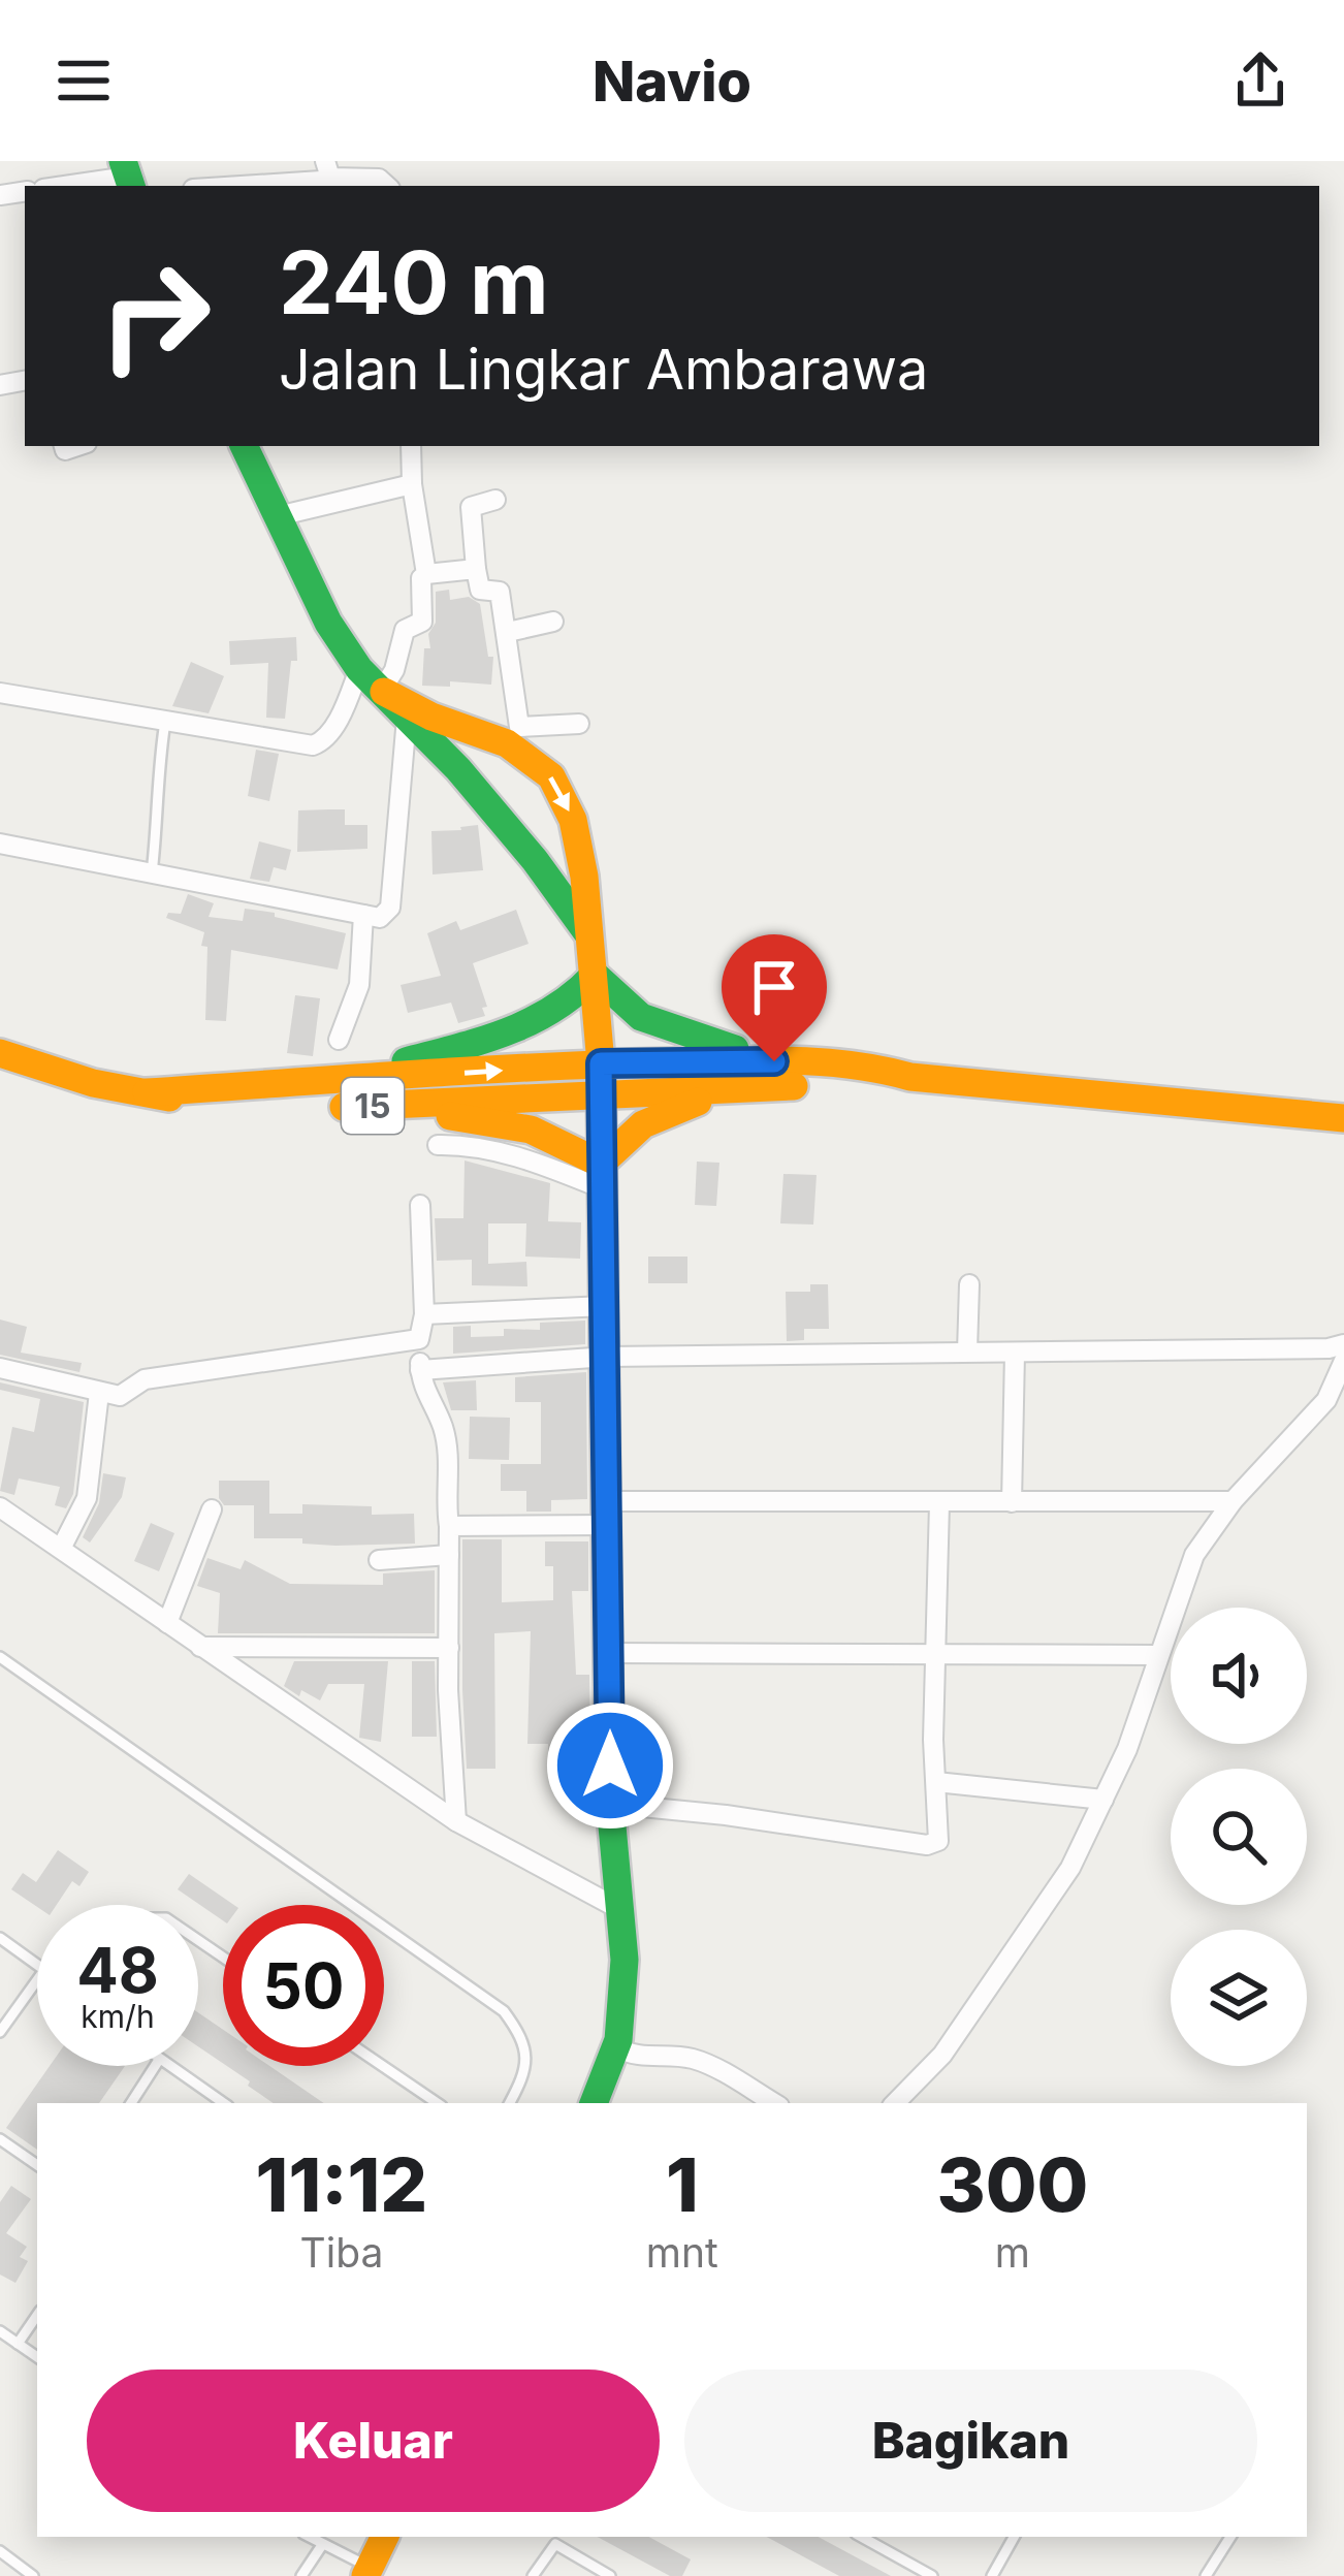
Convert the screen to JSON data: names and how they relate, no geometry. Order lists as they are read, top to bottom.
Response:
{
  "streets": {
    "main road": ["15"]
  },
  "page": {
    "header": "Navio",
    "turn": ["240 m", "Jalan Lingkar Ambarawa"],
    "speed": "48 km/h",
    "limit": "50",
    "eta": [
      "11:12",
      "Tiba",
      "1",
      "mnt",
      "300",
      "m"
    ],
    "buttons": ["Keluar", "Bagikan"]
  }
}
